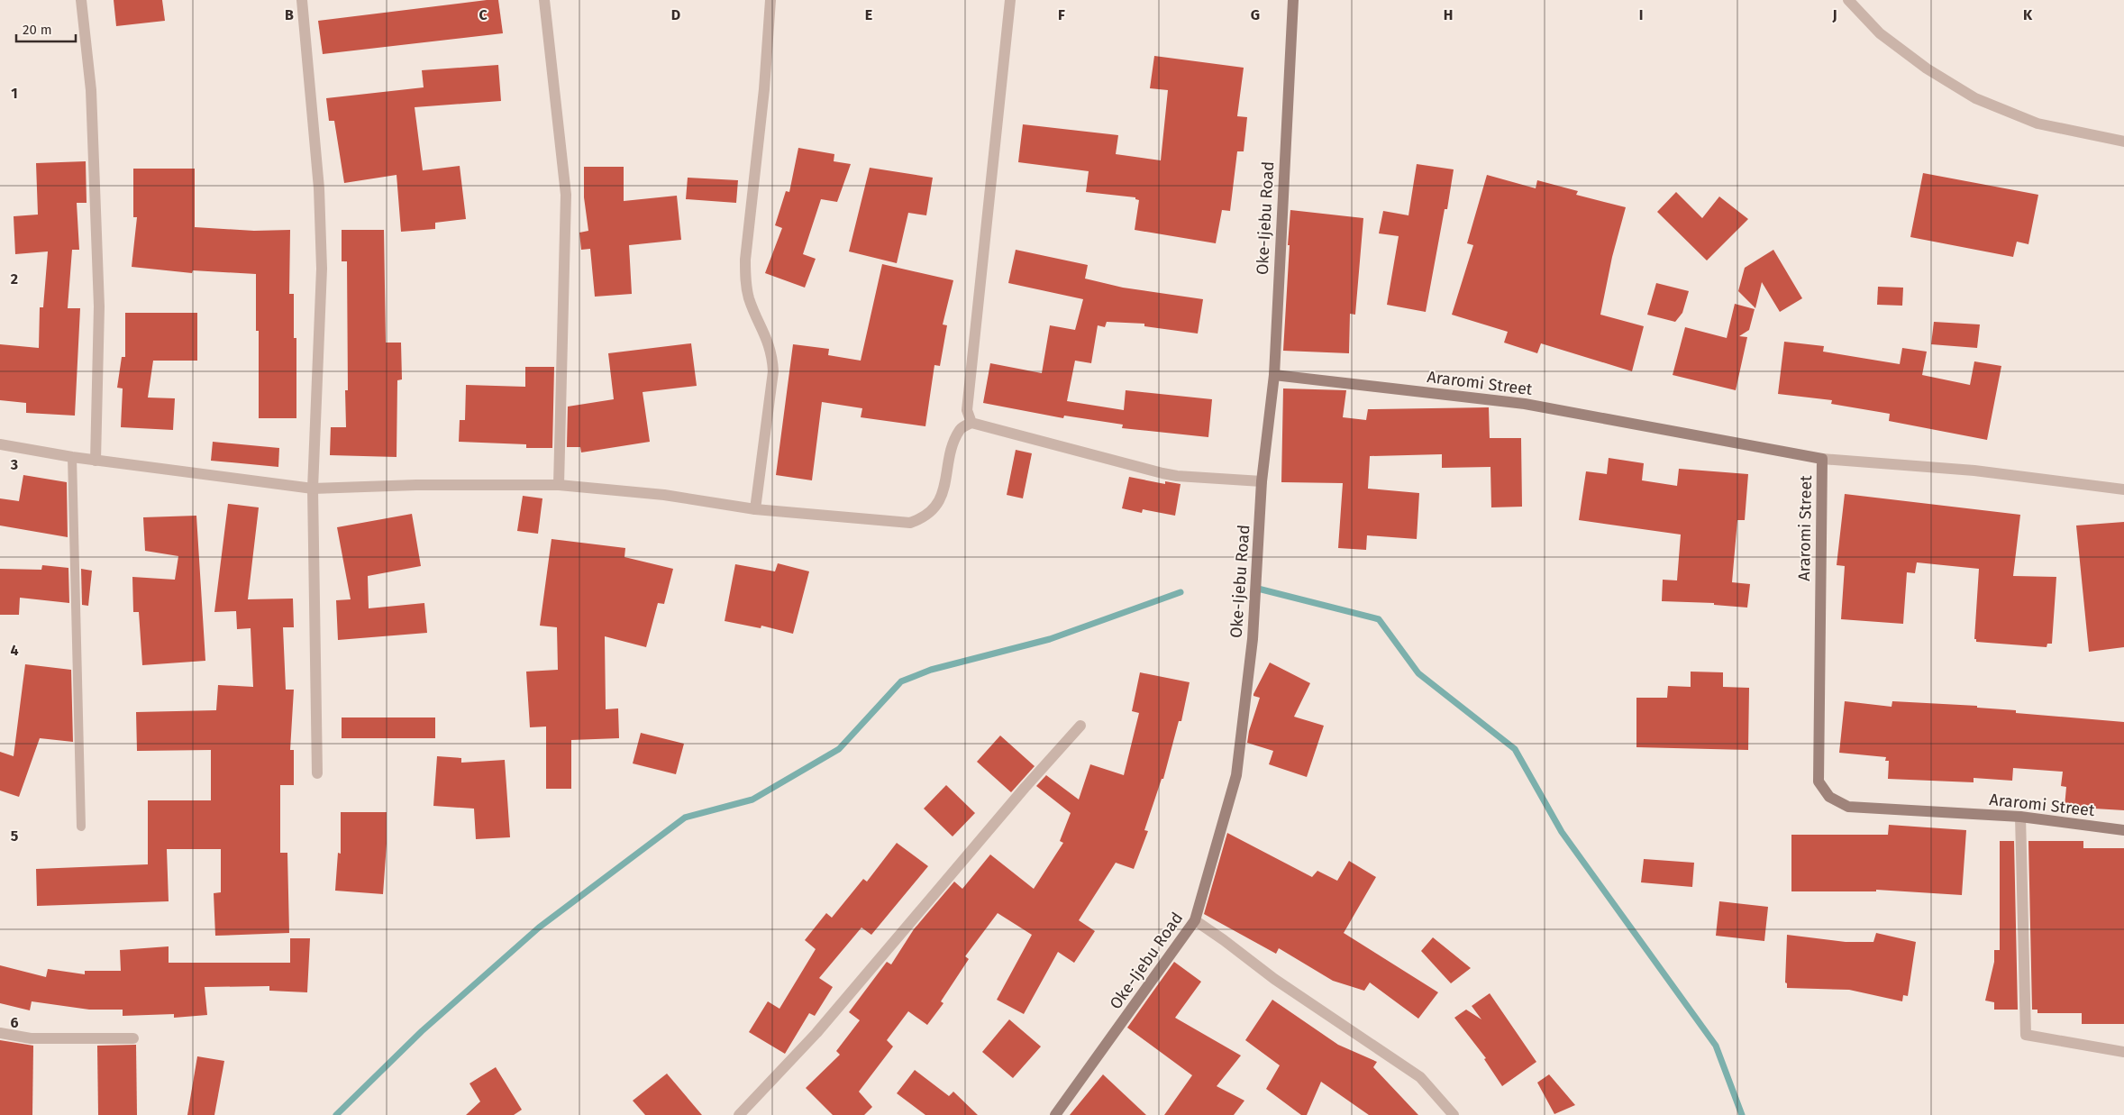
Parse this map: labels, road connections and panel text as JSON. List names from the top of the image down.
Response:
{
  "streets": {
    "street": ["Oke-Ijebu Road", "Araromi Street"]
  },
  "crossings": [
    ["Oke-Ijebu Road", "Araromi Street"]
  ],
  "scale_bar": "20 m",
  "grid": {
    "columns": [
      "B",
      "C",
      "D",
      "E",
      "F",
      "G",
      "H",
      "I",
      "J",
      "K"
    ],
    "rows": [
      "1",
      "2",
      "3",
      "4",
      "5",
      "6"
    ]
  }
}
